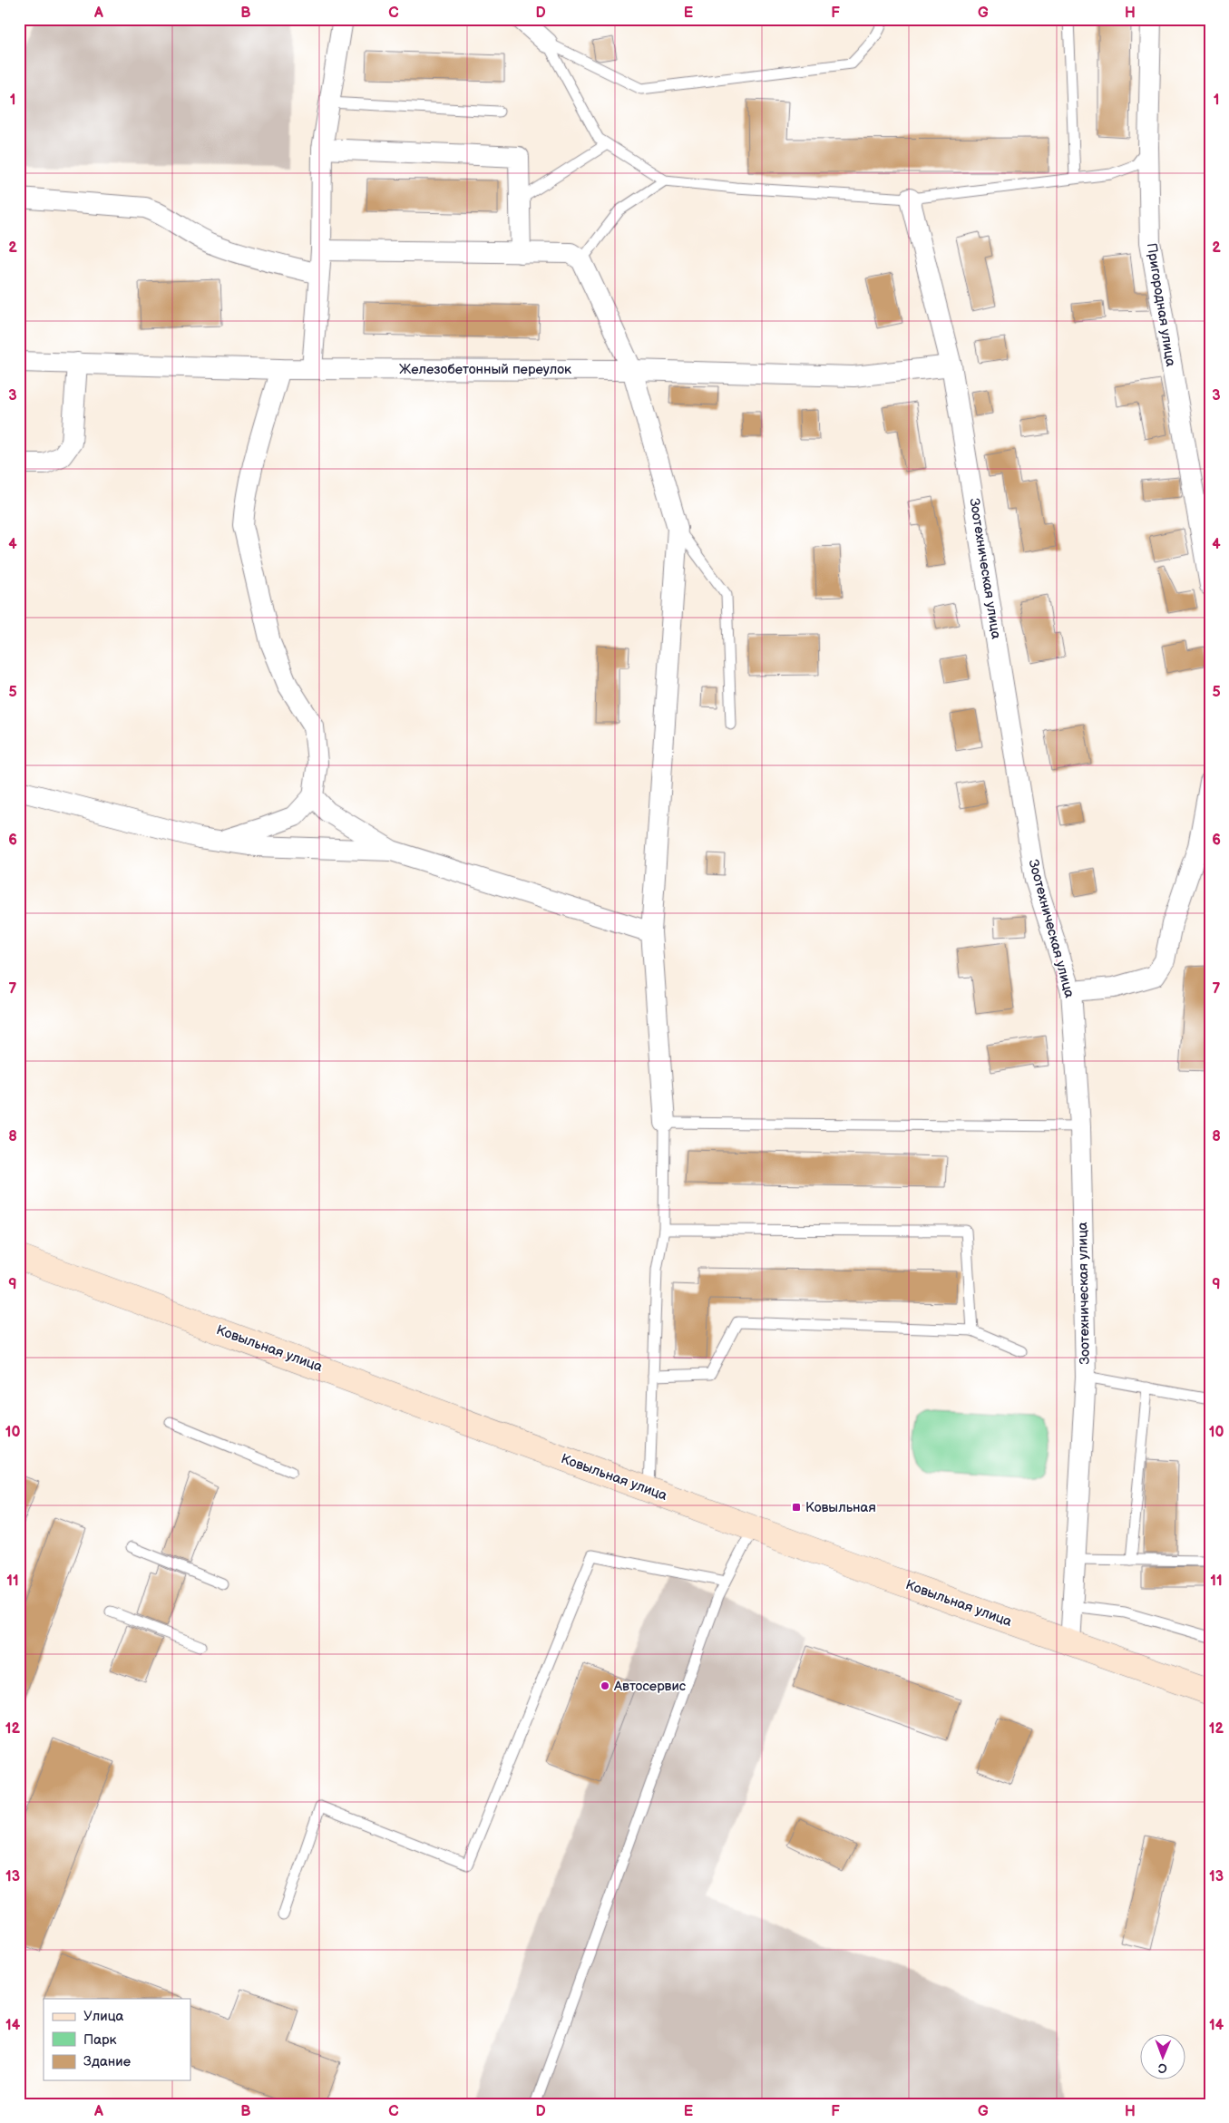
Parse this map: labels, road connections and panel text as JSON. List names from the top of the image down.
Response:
{
  "streets": {
    "main road": ["Ковыльная улица"],
    "street": ["Пригородная улица", "Железобетонный переулок", "Зоотехническая улица"]
  },
  "crossings": [
    ["Железобетонный переулок", "Зоотехническая улица"],
    ["Зоотехническая улица", "Ковыльная улица"]
  ],
  "places": {
    "transit": ["Ковыльная"],
    "other": ["Автосервис"]
  },
  "legend": ["Улица", "Парк", "Здание"],
  "north": "bottom",
  "grid": {
    "columns": [
      "A",
      "B",
      "C",
      "D",
      "E",
      "F",
      "G",
      "H"
    ],
    "rows": [
      "1",
      "2",
      "3",
      "4",
      "5",
      "6",
      "7",
      "8",
      "9",
      "10",
      "11",
      "12",
      "13",
      "14"
    ]
  }
}
